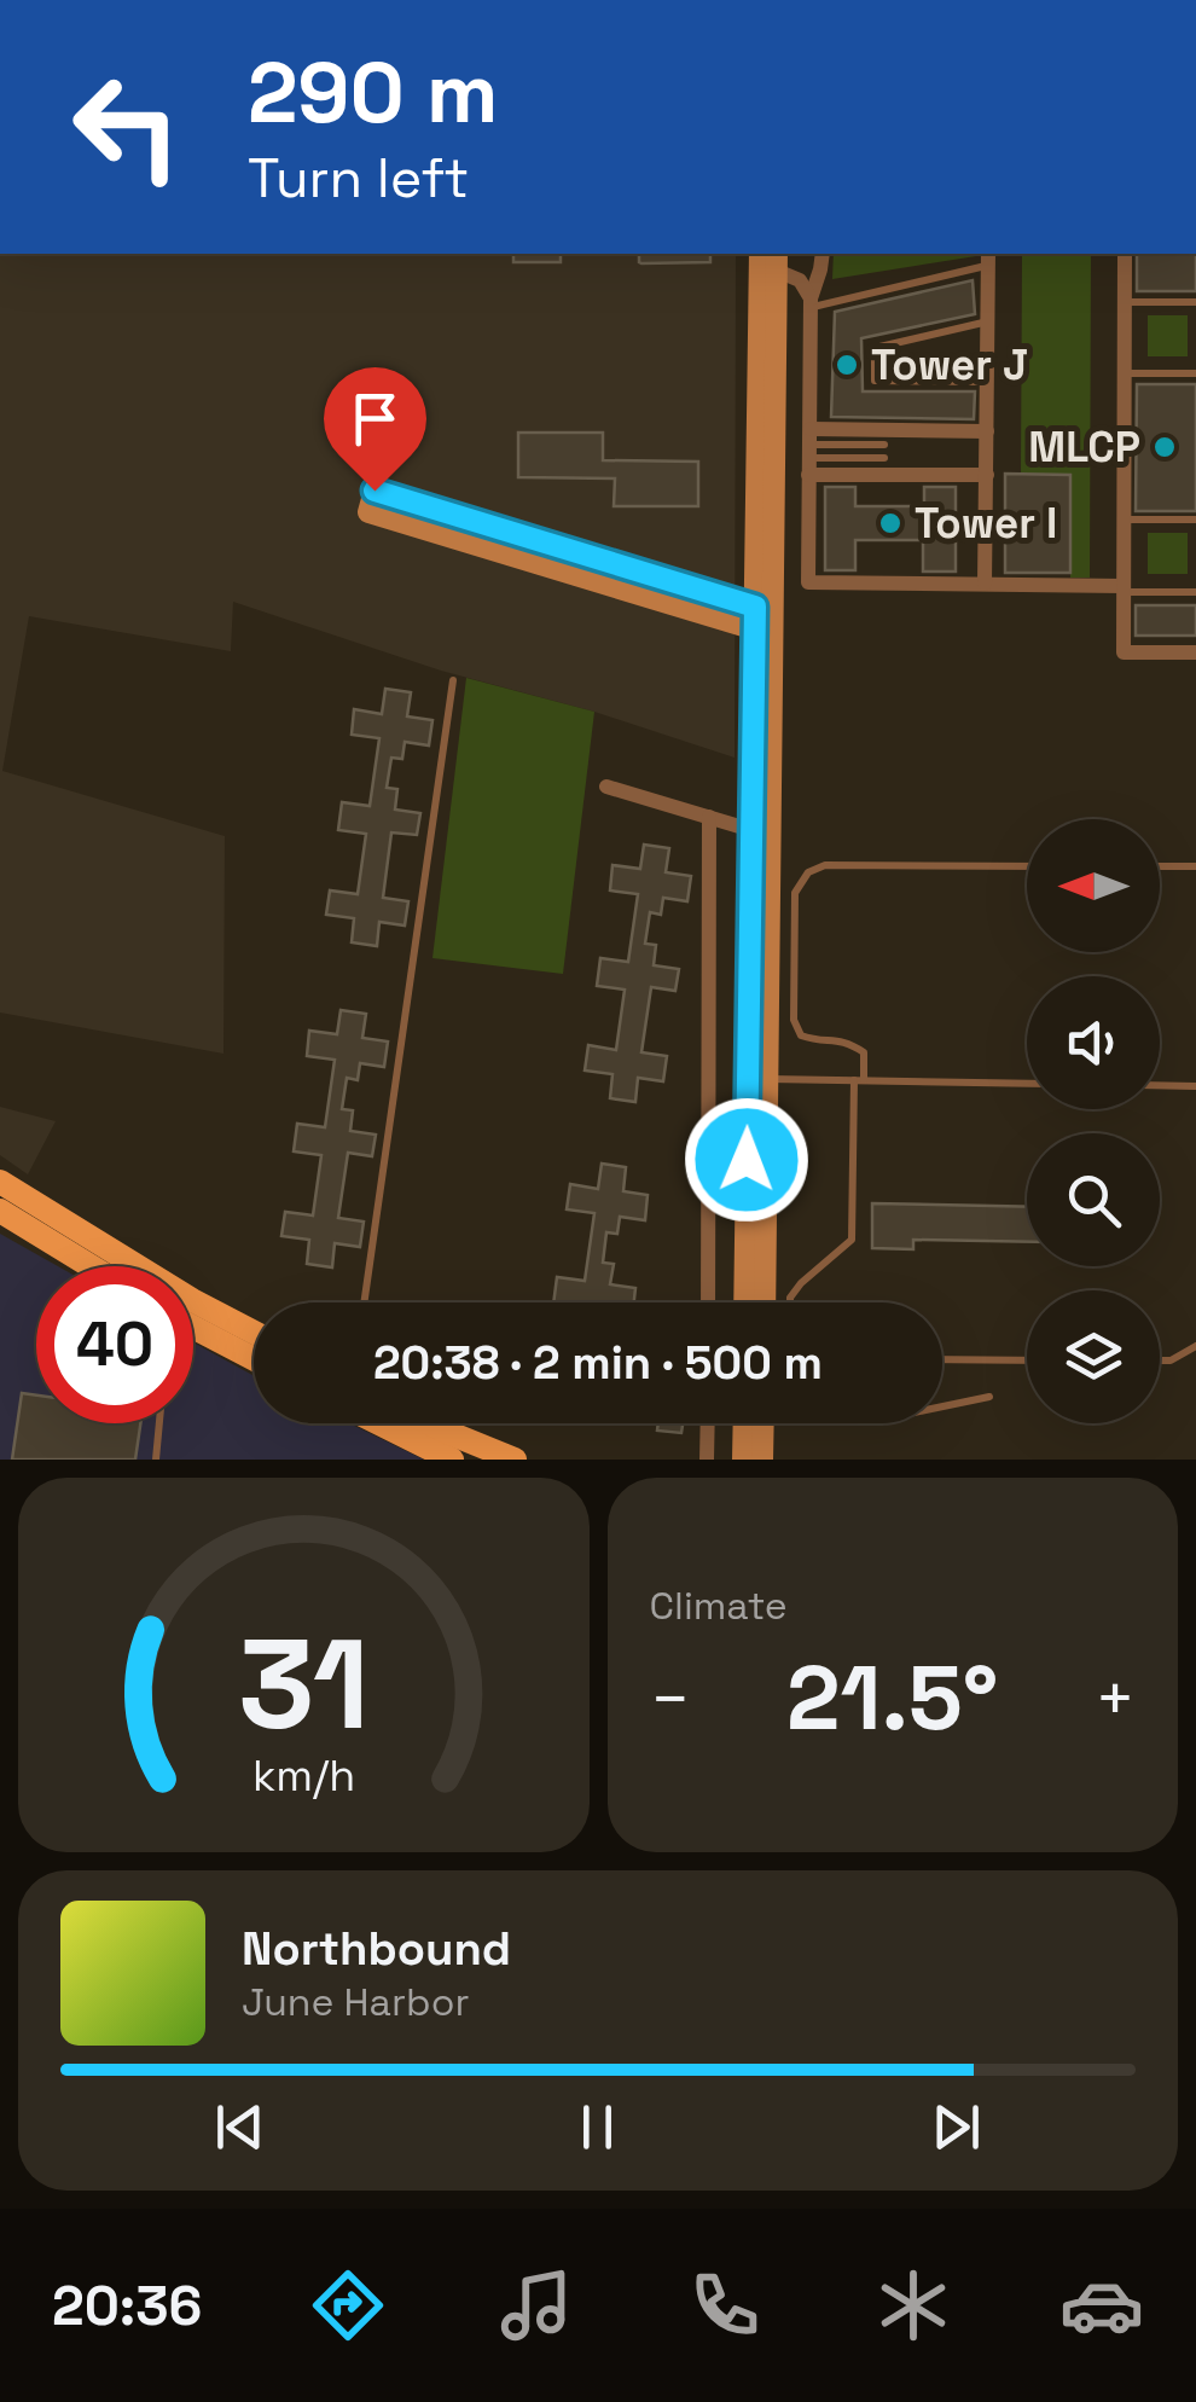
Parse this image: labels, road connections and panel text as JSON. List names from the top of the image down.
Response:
{
  "places": ["Tower J", "MLCP", "Tower I"],
  "north": "left",
  "page": {
    "turn": ["290 m", "Turn left"],
    "limit": "40",
    "trip": "20:38 · 2 min · 500 m",
    "tile": "Climate",
    "heat": ["−", "21.5°", "+"],
    "song": ["Northbound", "June Harbor"],
    "tabs": "20:36",
    "gauge": ["31", "km/h"]
  }
}
